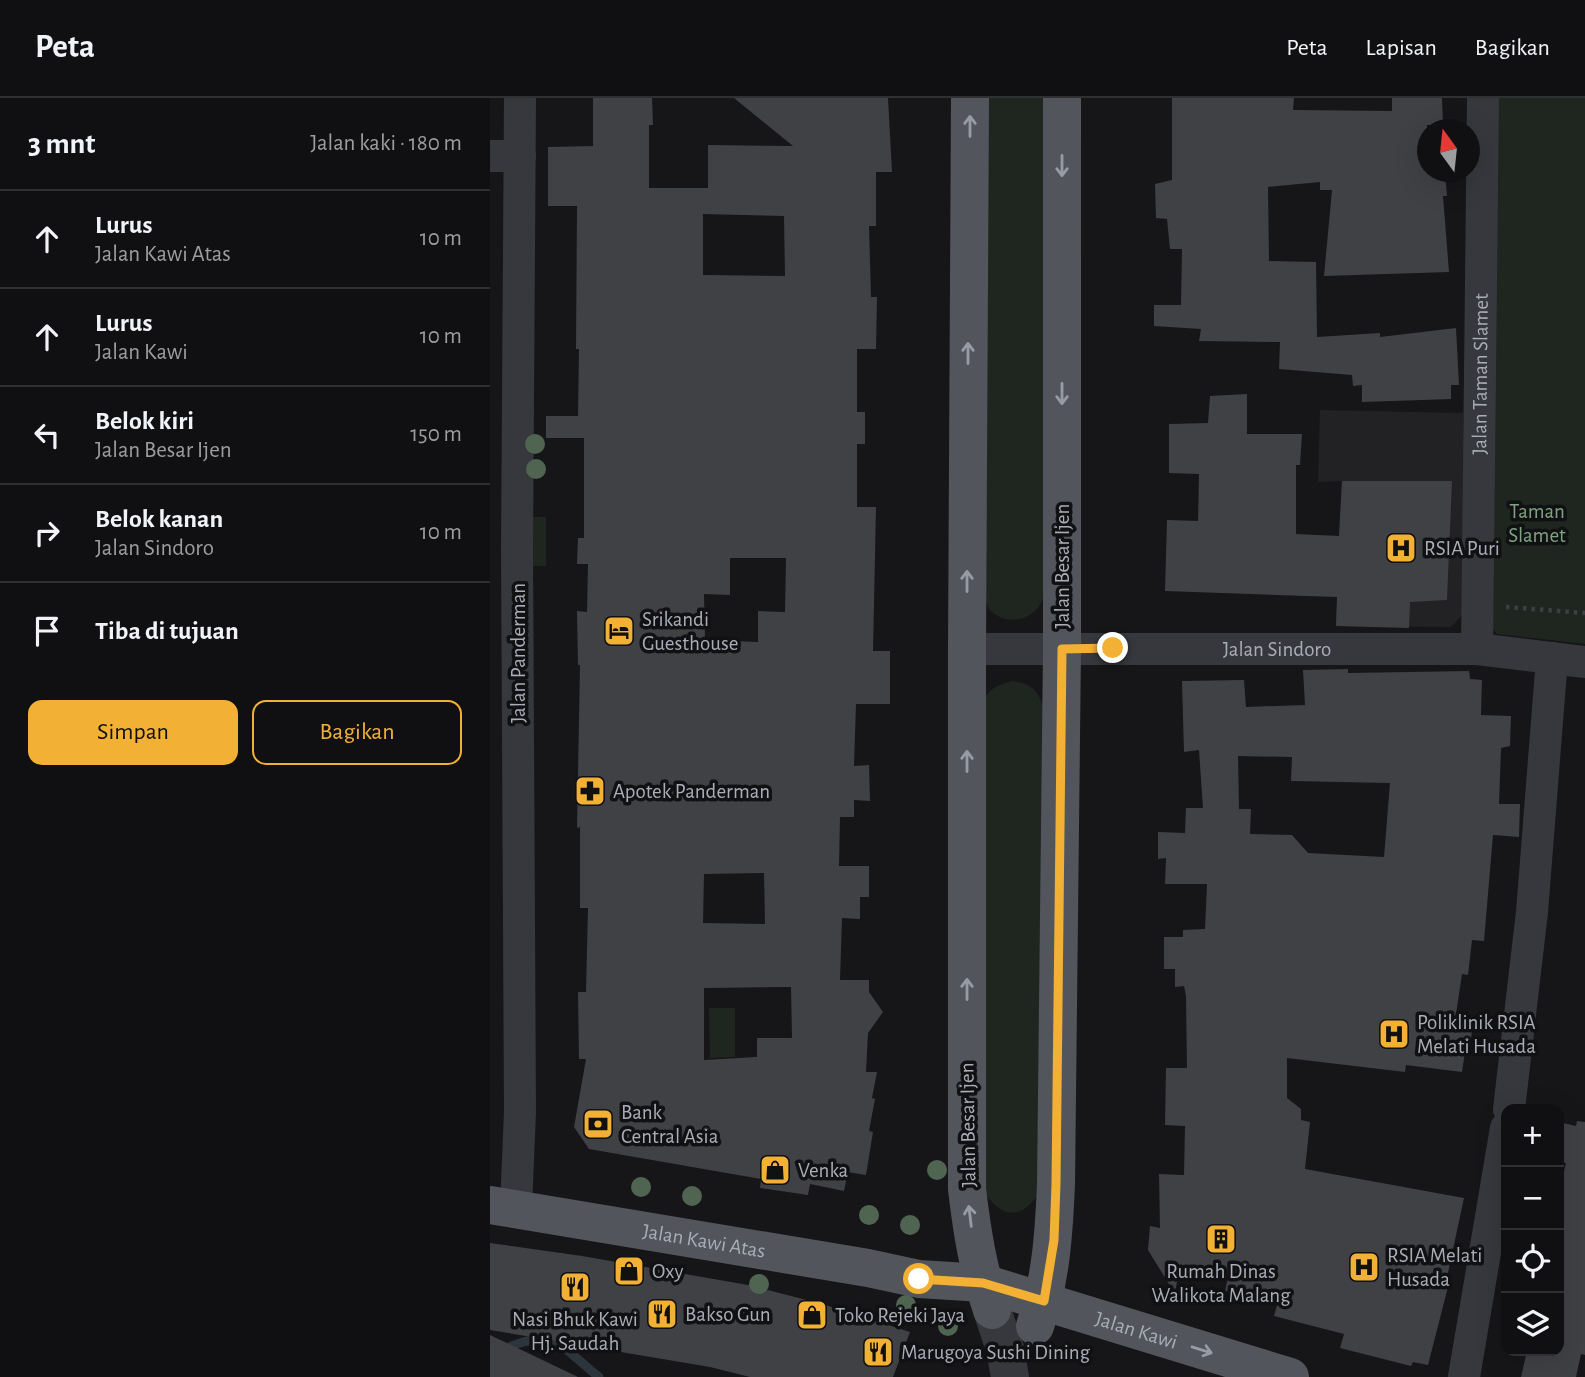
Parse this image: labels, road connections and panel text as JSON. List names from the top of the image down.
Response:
{
  "streets": {
    "main road": ["Jalan Besar Ijen", "Jalan Kawi Atas", "Jalan Kawi"],
    "street": ["Jalan Taman Slamet", "Jalan Sindoro", "Jalan Panderman"]
  },
  "crossings": [
    ["Jalan Taman Slamet", "Jalan Sindoro"],
    ["Jalan Besar Ijen", "Jalan Sindoro"],
    ["Jalan Besar Ijen", "Jalan Kawi Atas"],
    ["Jalan Besar Ijen", "Jalan Kawi"],
    ["Jalan Panderman", "Jalan Kawi Atas"],
    ["Jalan Kawi Atas", "Jalan Kawi"]
  ],
  "parks": ["Taman Slamet"],
  "places": {
    "hospital": ["RSIA Puri", "Poliklinik RSIA Melati Husada", "RSIA Melati Husada"],
    "hotel": ["Srikandi Guesthouse"],
    "pharmacy": ["Apotek Panderman"],
    "bank": ["Bank Central Asia"],
    "shop": ["Venka", "Oxy", "Toko Rejeki Jaya"],
    "building": ["Rumah Dinas Walikota Malang"],
    "restaurant": ["Nasi Bhuk Kawi Hj. Saudah", "Bakso Gun", "Marugoya Sushi Dining"]
  },
  "north": "top",
  "page": {
    "header": "Peta",
    "nav": ["Peta", "Lapisan", "Bagikan"],
    "heading": ["3 mnt", "Jalan kaki · 180 m"],
    "list": [
      ["Lurus", "Jalan Kawi Atas", "10 m"],
      ["Lurus", "Jalan Kawi", "10 m"],
      ["Belok kiri", "Jalan Besar Ijen", "150 m"],
      ["Belok kanan", "Jalan Sindoro", "10 m"],
      "Tiba di tujuan"
    ],
    "buttons": ["Simpan", "Bagikan"],
    "map_buttons": ["+", "−"]
  }
}
